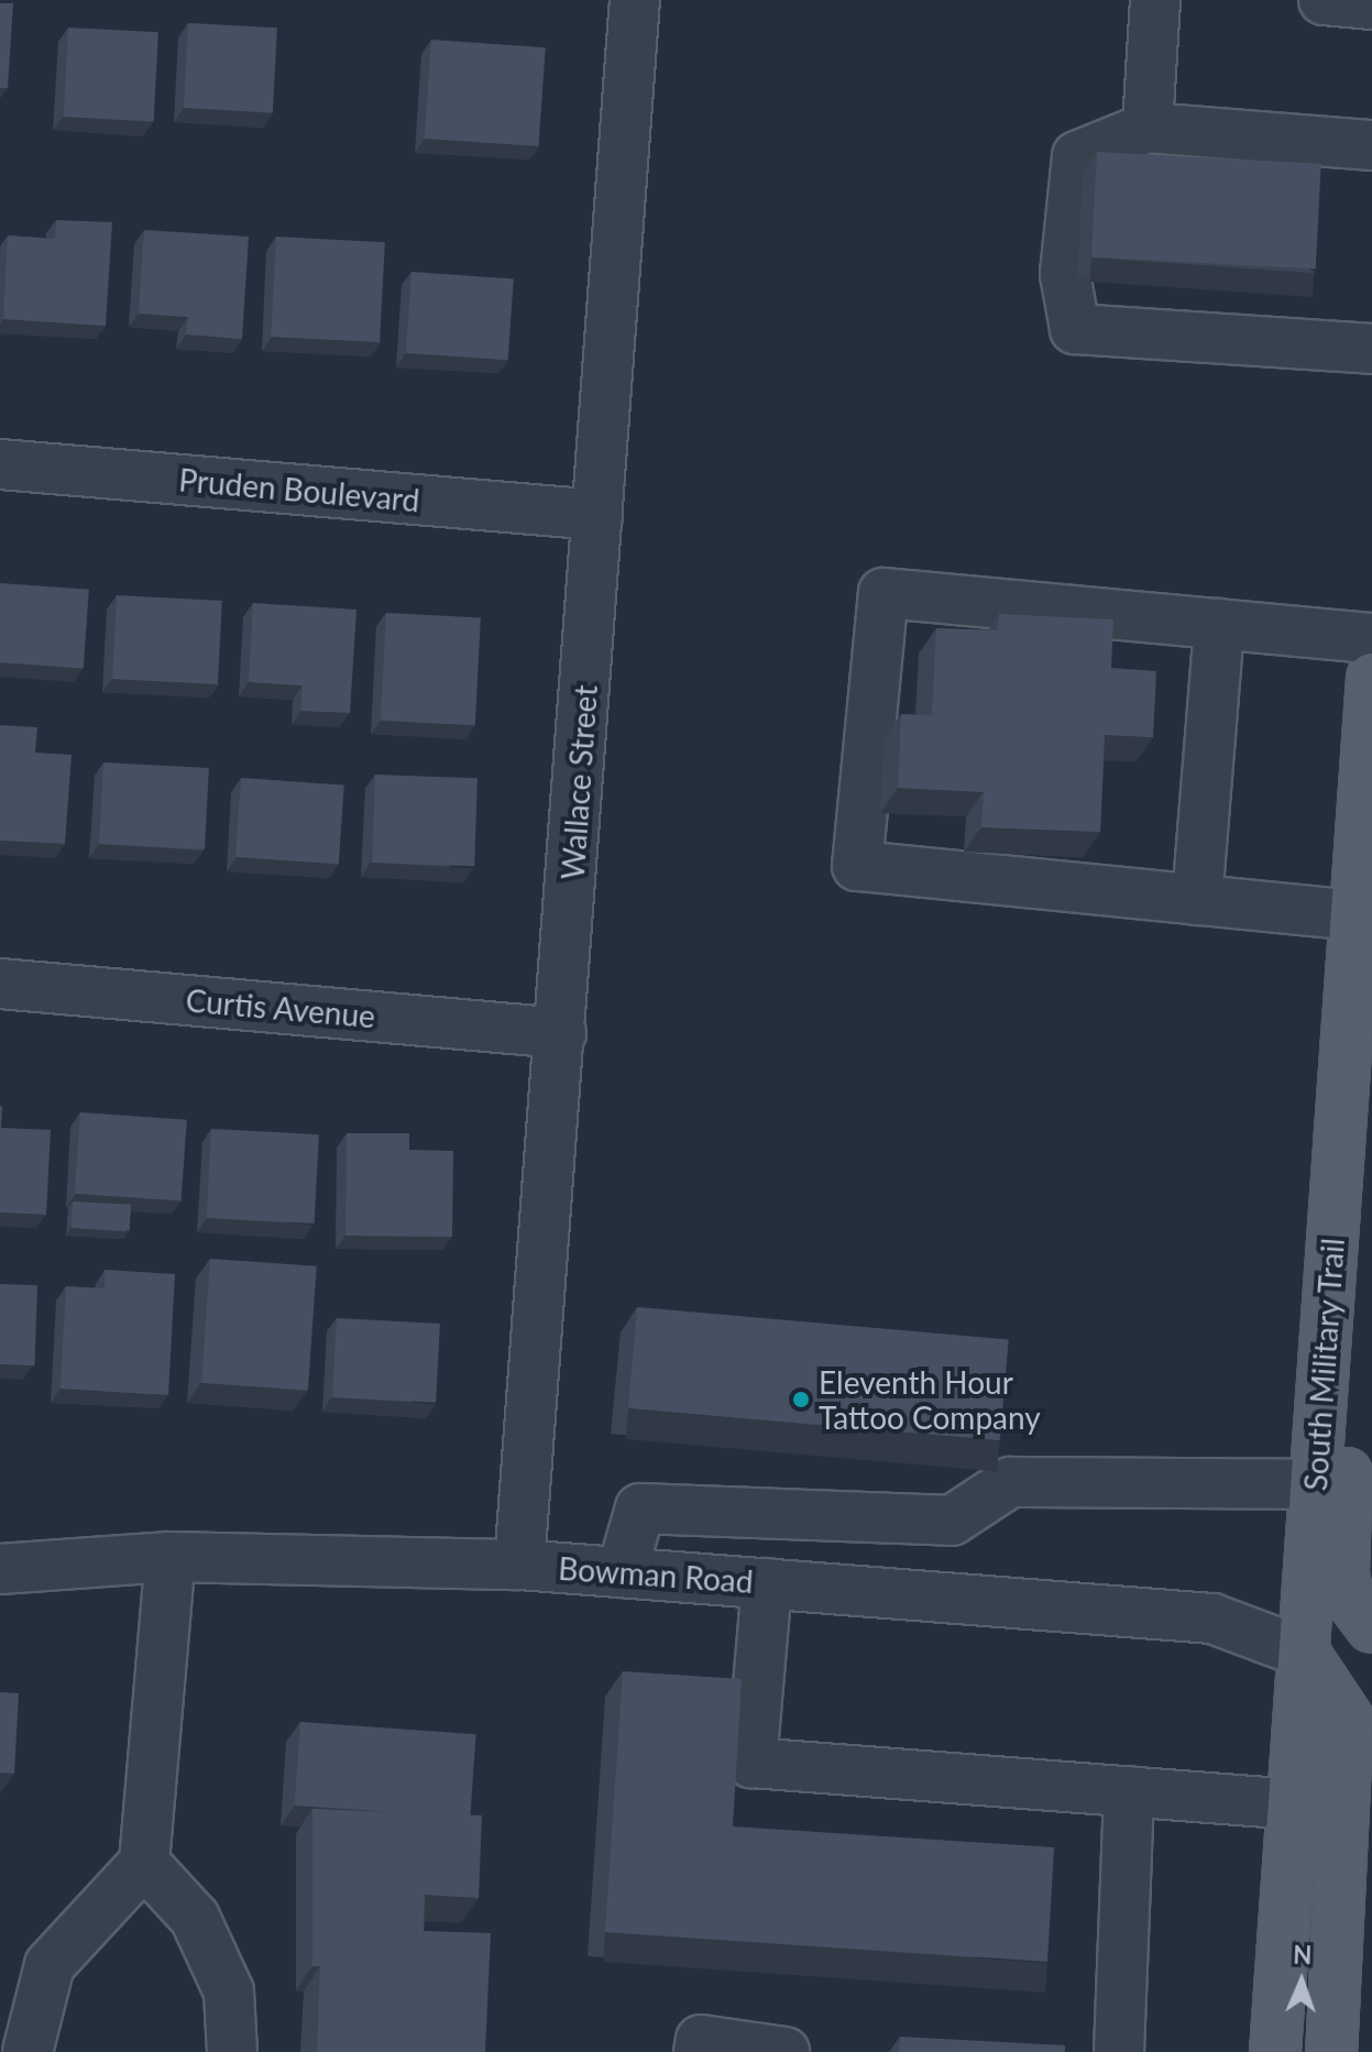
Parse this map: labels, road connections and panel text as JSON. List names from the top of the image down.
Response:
{
  "streets": {
    "main road": ["South Military Trail"],
    "street": [
      "Pruden Boulevard",
      "Wallace Street",
      "Curtis Avenue",
      "Bowman Road"
    ]
  },
  "crossings": [
    ["Pruden Boulevard", "Wallace Street"],
    ["Wallace Street", "Curtis Avenue"],
    ["Wallace Street", "Bowman Road"],
    ["South Military Trail", "Bowman Road"]
  ],
  "places": ["Eleventh Hour Tattoo Company"],
  "north": "top"
}
